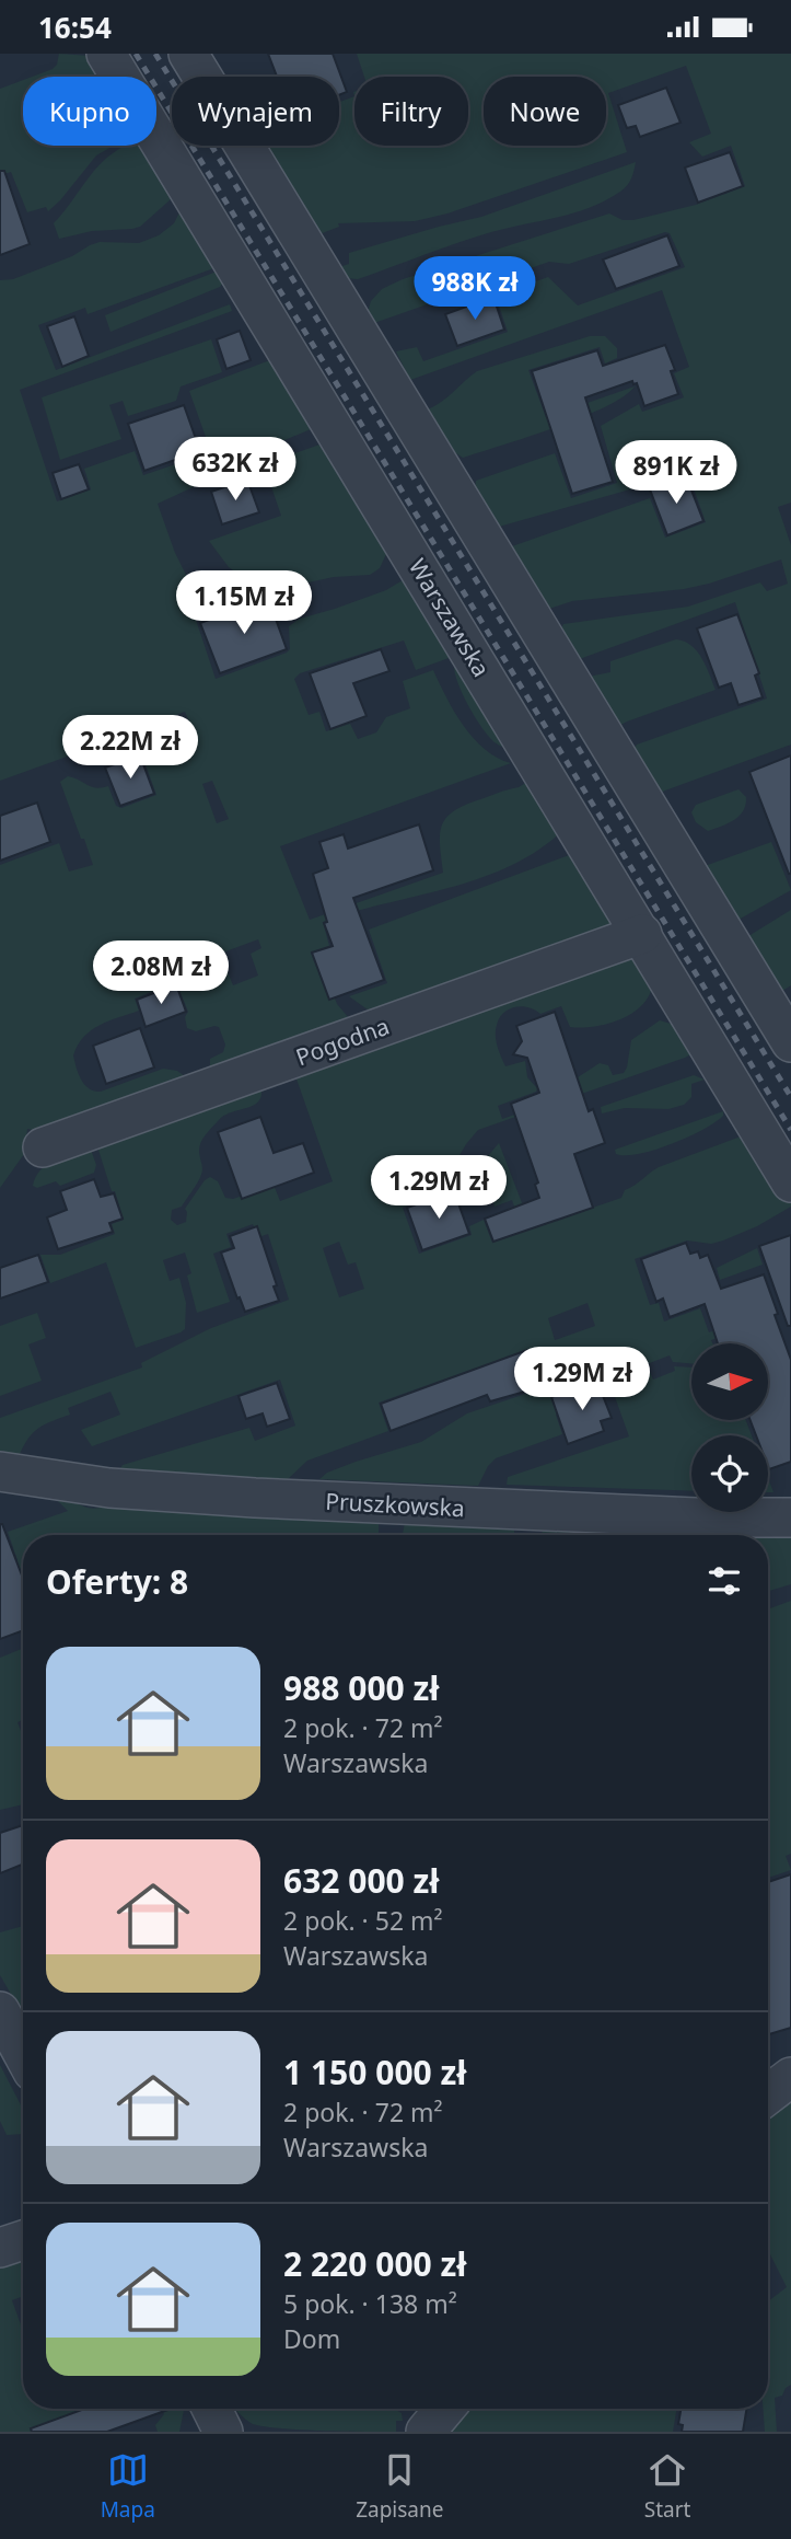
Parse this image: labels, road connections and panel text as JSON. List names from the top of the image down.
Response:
{
  "streets": {
    "street": ["Warszawska", "Pogodna", "Pruszkowska"]
  },
  "crossings": [
    ["Warszawska", "Pogodna"]
  ],
  "north": "right",
  "page": {
    "status": "16:54",
    "chip": [
      "Kupno",
      "Wynajem",
      "Filtry",
      "Nowe"
    ],
    "price": [
      "988K zł",
      "632K zł",
      "891K zł",
      "1.15M zł",
      "2.22M zł",
      "2.08M zł",
      "1.29M zł",
      "1.29M zł"
    ],
    "heading": "Oferty: 8",
    "list": [
      {
        "name": "988 000 zł",
        "note": "2 pok. · 72 m² · Warszawska"
      },
      {
        "name": "632 000 zł",
        "note": "2 pok. · 52 m² · Warszawska"
      },
      {
        "name": "1 150 000 zł",
        "note": "2 pok. · 72 m² · Warszawska"
      },
      {
        "name": "2 220 000 zł",
        "note": "5 pok. · 138 m² · Dom"
      }
    ],
    "tabs": ["Mapa", "Zapisane", "Start"]
  }
}
